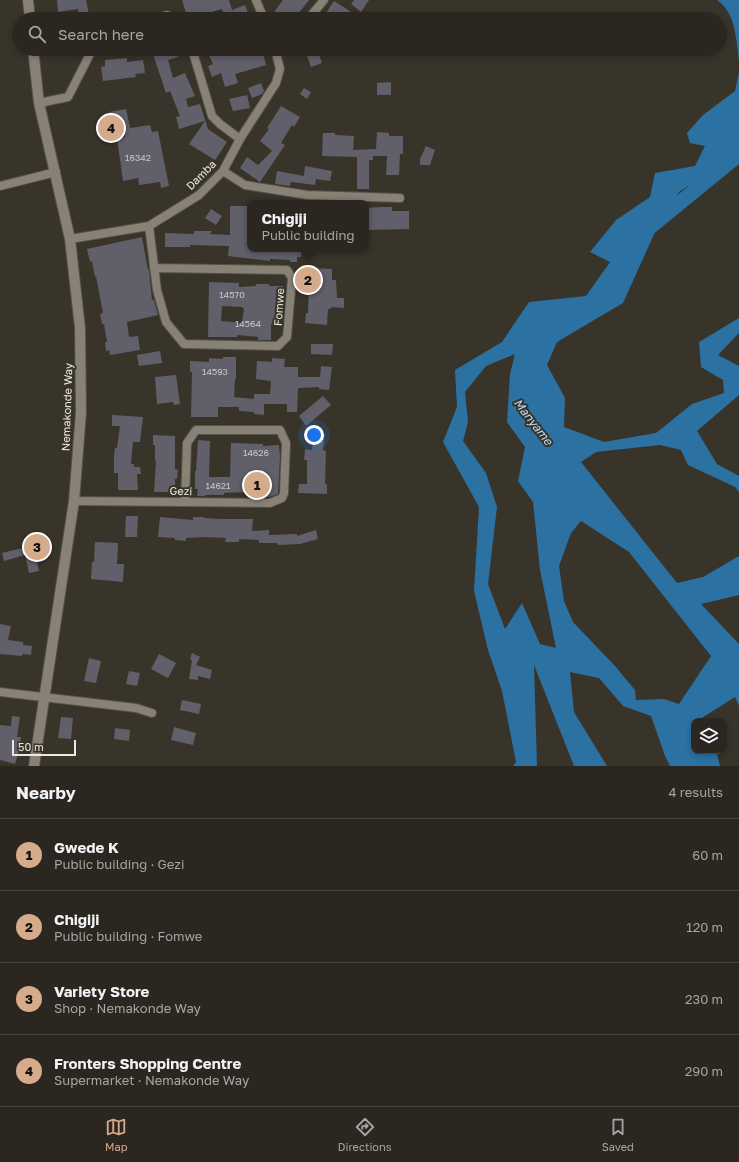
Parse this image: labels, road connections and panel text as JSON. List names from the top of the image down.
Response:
{
  "streets": {
    "street": [
      "Damba",
      "Fomwe",
      "Nemakonde Way",
      "Gezi"
    ]
  },
  "crossings": [
    ["Damba", "Fomwe"],
    ["Damba", "Nemakonde Way"],
    ["Nemakonde Way", "Gezi"]
  ],
  "water": ["Manyame"],
  "house_numbers": [
    "16342",
    "14570",
    "14564",
    "14593",
    "14626",
    "14621"
  ],
  "scale_bar": "50 m",
  "page": {
    "search": "Search here",
    "pins": [
      "4",
      "2",
      "1",
      "3"
    ],
    "popup": ["Chigiji", "Public building"],
    "scale": "50 m",
    "heading": ["Nearby", "4 results"],
    "list": [
      {
        "mark": "1",
        "name": "Gwede K",
        "note": "Public building · Gezi",
        "value": "60 m"
      },
      {
        "mark": "2",
        "name": "Chigiji",
        "note": "Public building · Fomwe",
        "value": "120 m"
      },
      {
        "mark": "3",
        "name": "Variety Store",
        "note": "Shop · Nemakonde Way",
        "value": "230 m"
      },
      {
        "mark": "4",
        "name": "Fronters Shopping Centre",
        "note": "Supermarket · Nemakonde Way",
        "value": "290 m"
      }
    ],
    "nav": ["Map", "Directions", "Saved"]
  }
}
